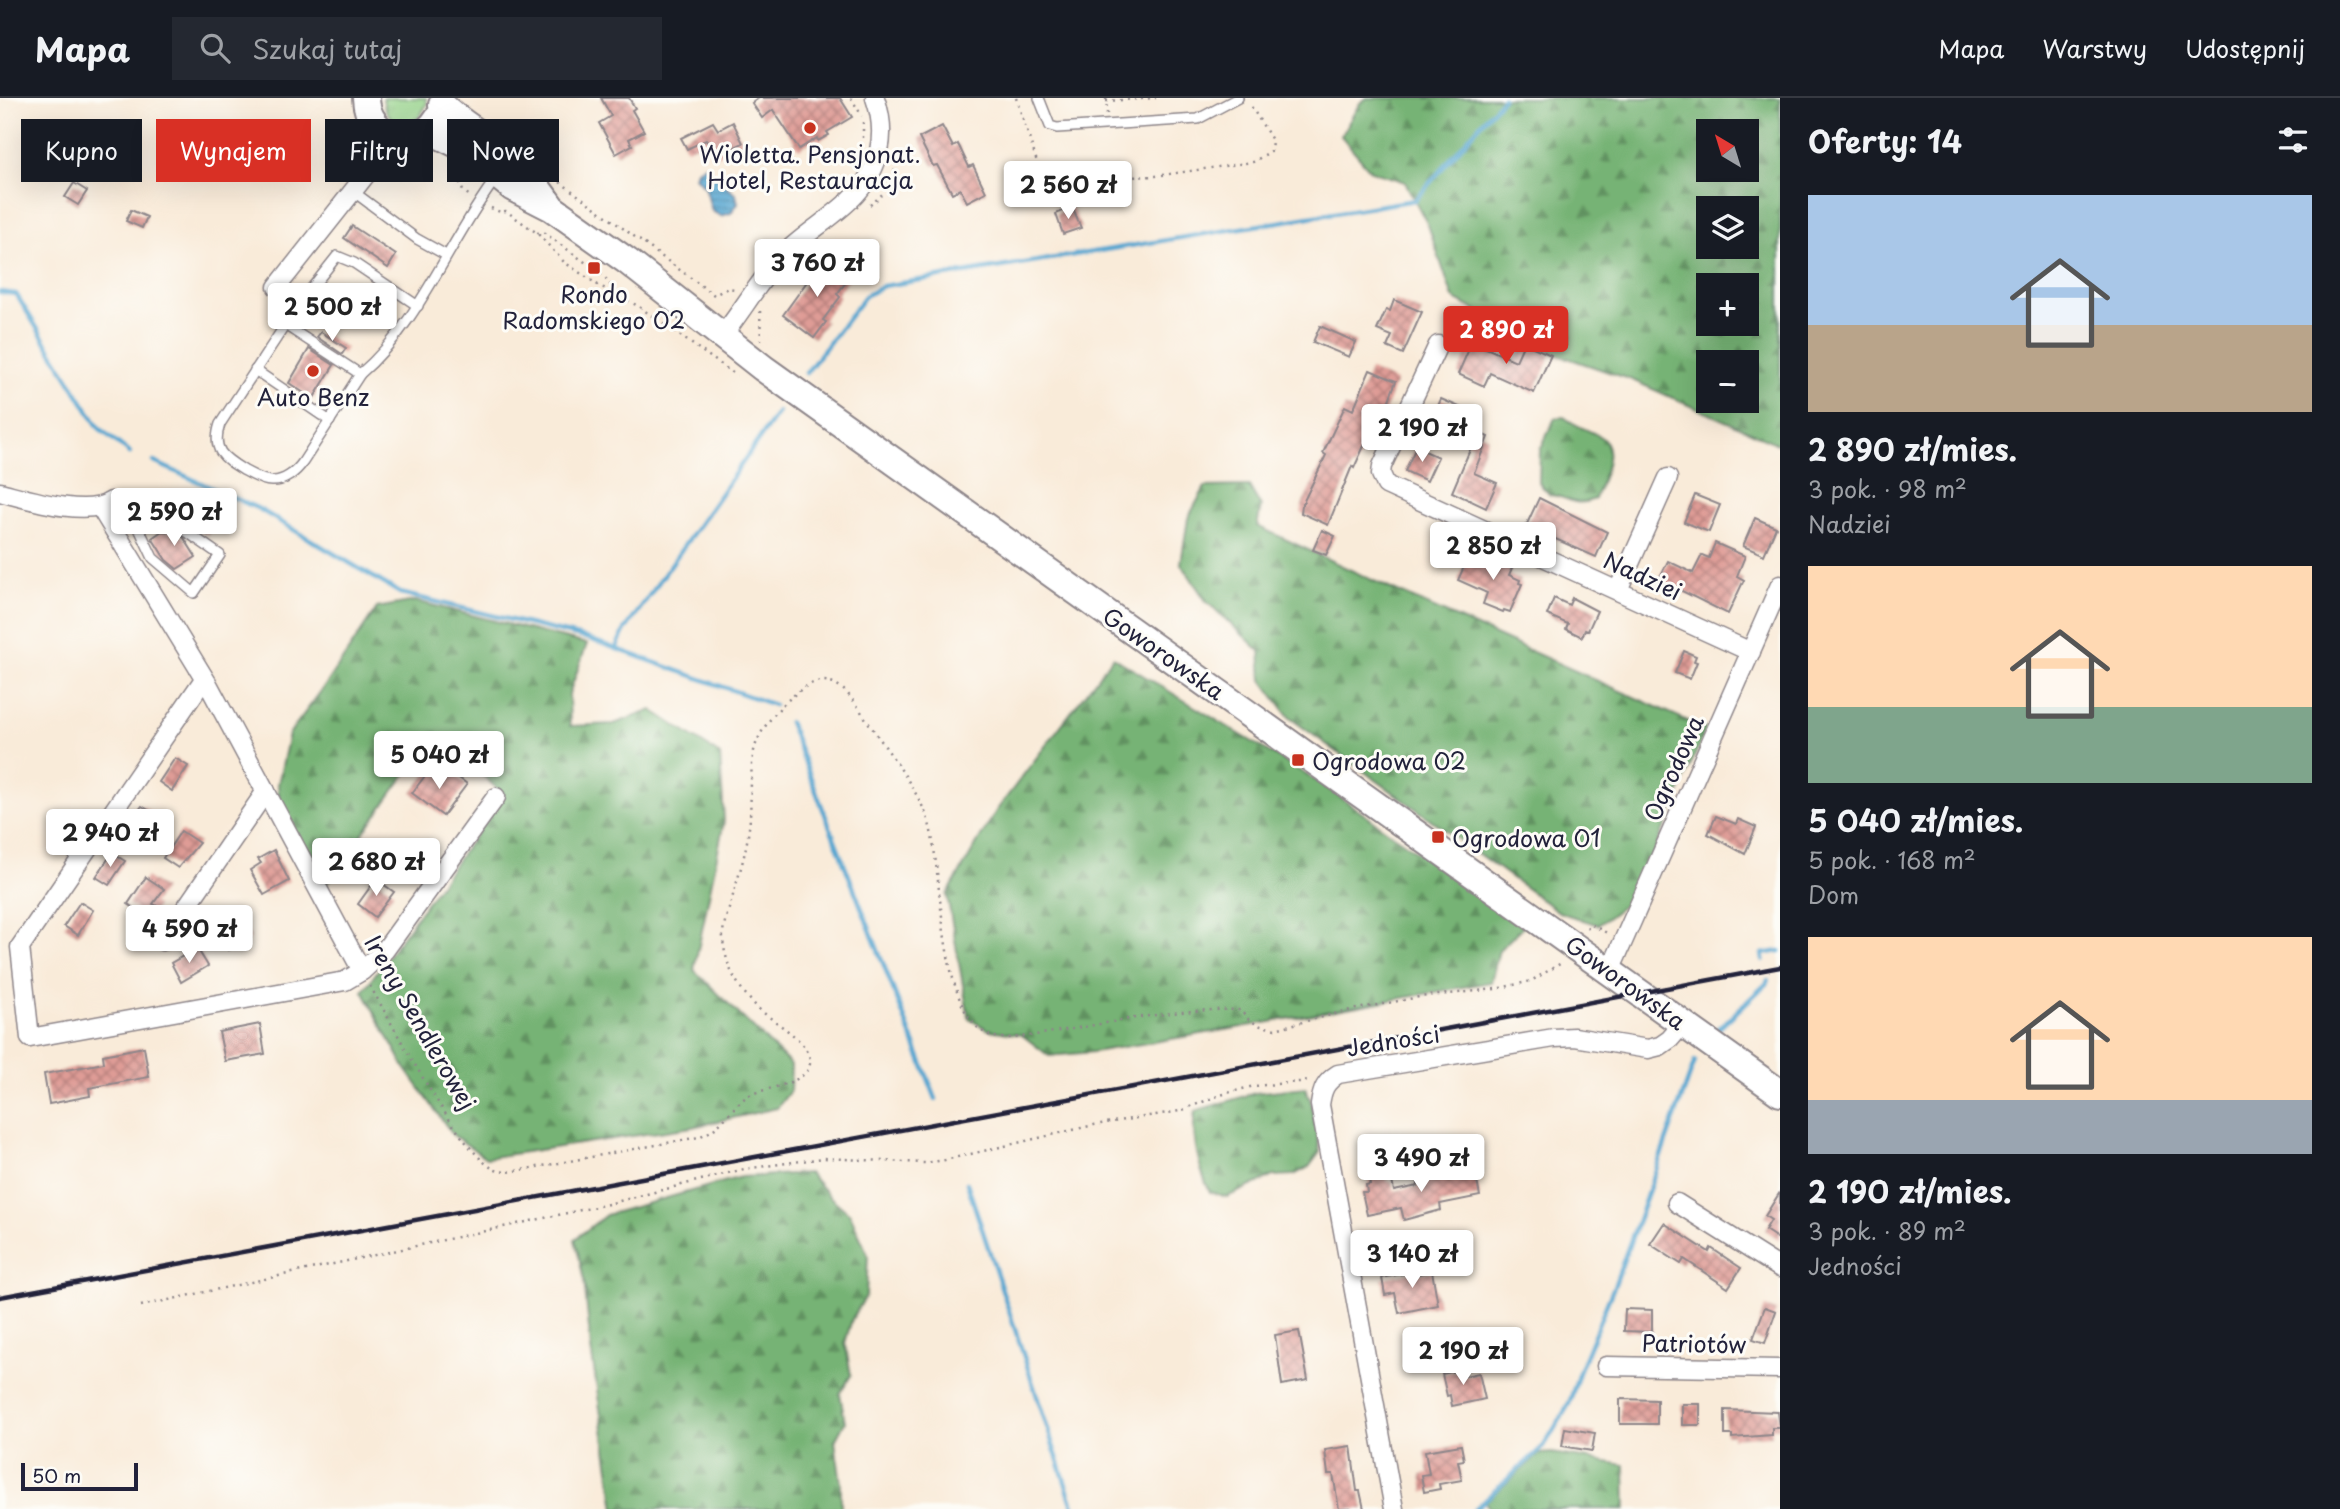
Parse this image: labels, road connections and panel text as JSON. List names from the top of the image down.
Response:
{
  "streets": {
    "main road": ["Goworowska"],
    "street": [
      "Nadziei",
      "Ogrodowa",
      "Ireny Sendlerowej",
      "Jedności",
      "Patriotów"
    ]
  },
  "crossings": [
    ["Nadziei", "Ogrodowa"],
    ["Goworowska", "Ogrodowa"],
    ["Goworowska", "Jedności"]
  ],
  "places": {
    "other": ["Wioletta. Pensjonat. Hotel, Restauracja", "Auto Benz"],
    "transit": ["Rondo Radomskiego 02", "Ogrodowa 02", "Ogrodowa 01"]
  },
  "scale_bar": "50 m",
  "north": "top left",
  "page": {
    "header": "Mapa",
    "search": "Szukaj tutaj",
    "nav": ["Mapa", "Warstwy", "Udostępnij"],
    "heading": "Oferty: 14",
    "map_buttons": ["+", "−"],
    "chip": [
      "Kupno",
      "Wynajem",
      "Filtry",
      "Nowe"
    ],
    "price": [
      "2 560 zł",
      "3 760 zł",
      "2 500 zł",
      "2 890 zł",
      "2 190 zł",
      "2 590 zł",
      "2 850 zł",
      "5 040 zł",
      "2 940 zł",
      "2 680 zł",
      "4 590 zł",
      "3 490 zł",
      "3 140 zł",
      "2 190 zł"
    ],
    "list": [
      {
        "name": "2 890 zł/mies.",
        "note": "3 pok. · 98 m² · Nadziei"
      },
      {
        "name": "5 040 zł/mies.",
        "note": "5 pok. · 168 m² · Dom"
      },
      {
        "name": "2 190 zł/mies.",
        "note": "3 pok. · 89 m² · Jedności"
      }
    ],
    "scale": "50 m"
  }
}
